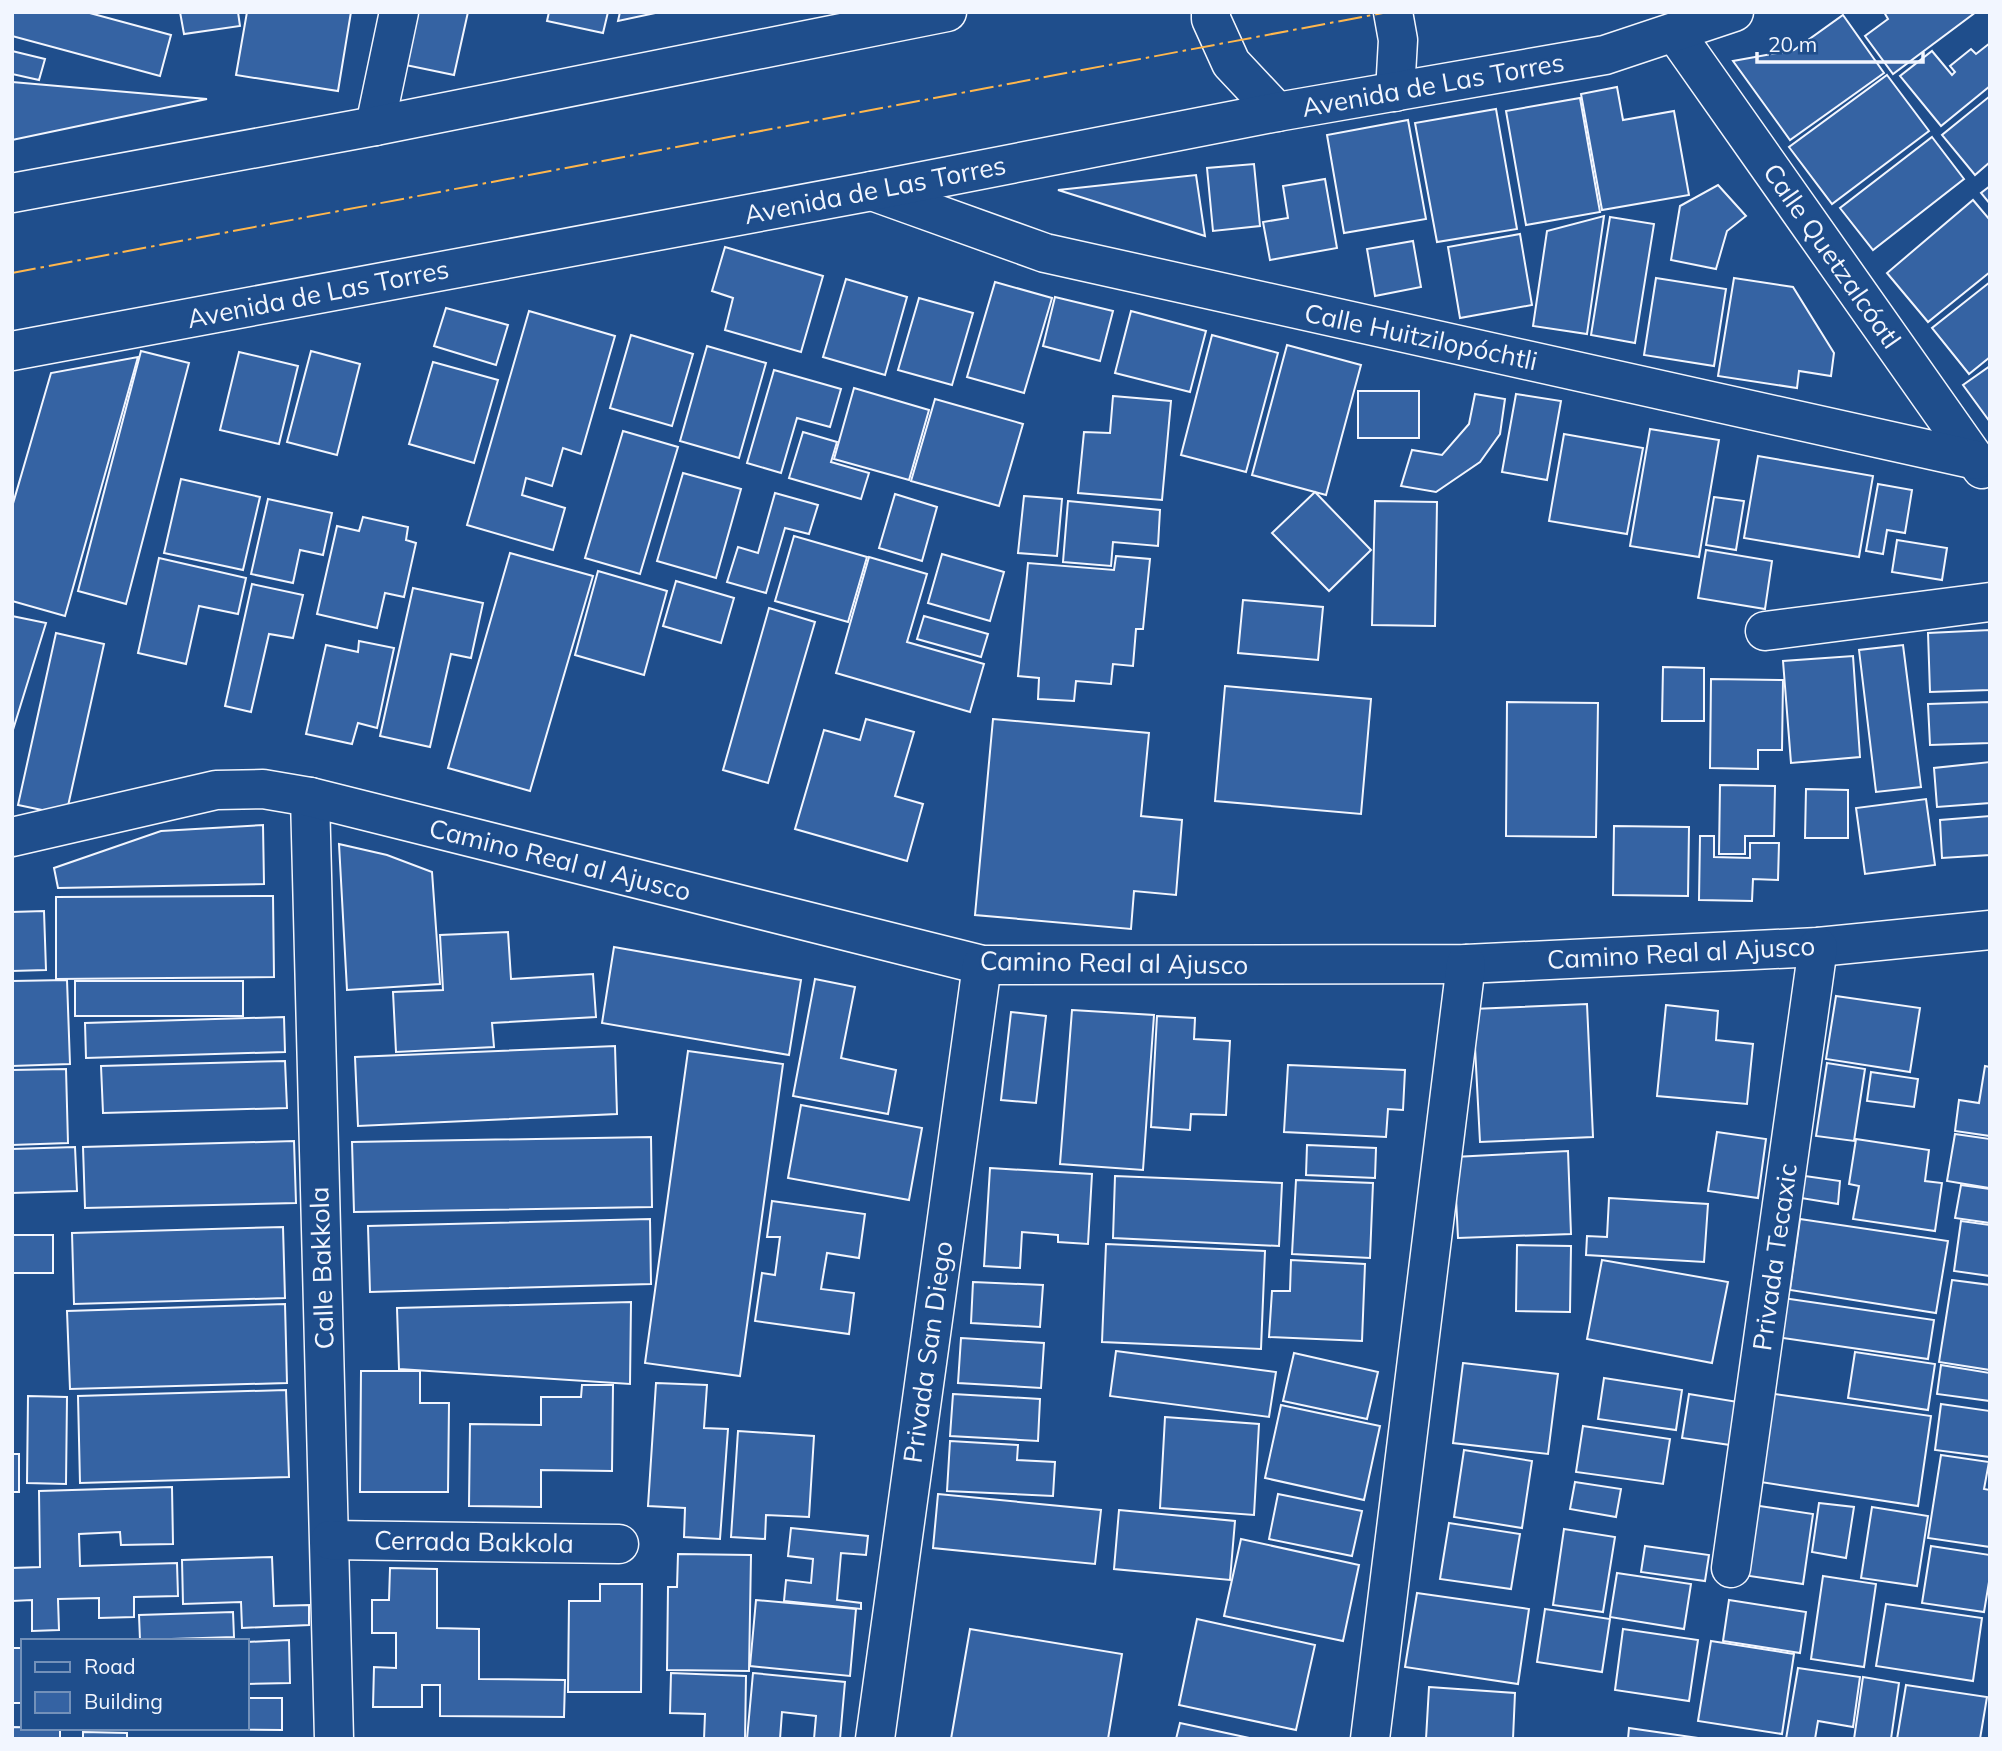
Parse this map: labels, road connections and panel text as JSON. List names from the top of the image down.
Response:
{
  "streets": {
    "street": [
      "Avenida de Las Torres",
      "Calle Quetzalcóatl",
      "Calle Huitzilopóchtli",
      "Camino Real al Ajusco",
      "Privada Tecaxic",
      "Calle Bakkola",
      "Privada San Diego",
      "Cerrada Bakkola"
    ]
  },
  "crossings": [
    ["Avenida de Las Torres", "Calle Quetzalcóatl"],
    ["Avenida de Las Torres", "Calle Huitzilopóchtli"],
    ["Calle Quetzalcóatl", "Calle Huitzilopóchtli"],
    ["Camino Real al Ajusco", "Privada Tecaxic"],
    ["Camino Real al Ajusco", "Calle Bakkola"],
    ["Camino Real al Ajusco", "Privada San Diego"],
    ["Calle Bakkola", "Cerrada Bakkola"]
  ],
  "legend": ["Road", "Building"],
  "scale_bar": "20 m"
}
